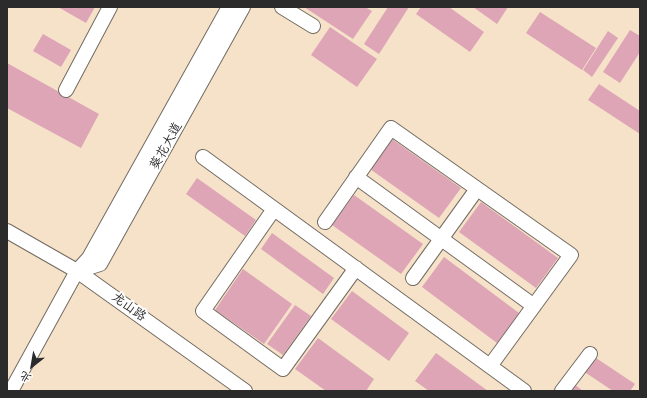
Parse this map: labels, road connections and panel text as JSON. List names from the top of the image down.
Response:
{
  "streets": {
    "street": ["葵花大道", "龙山路"]
  },
  "crossings": [
    ["葵花大道", "龙山路"]
  ],
  "north": "bottom left"
}
